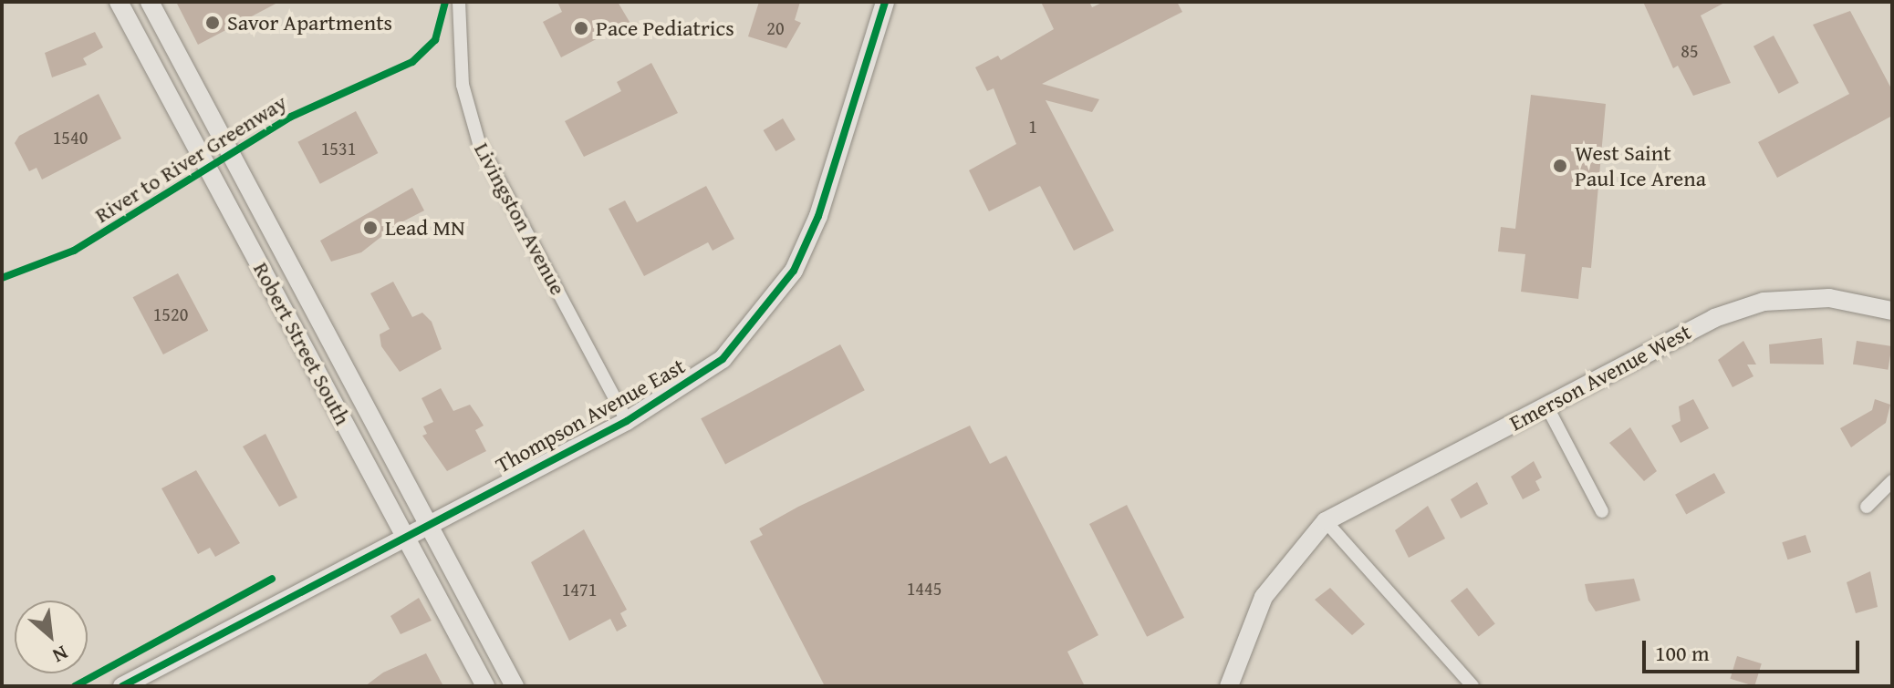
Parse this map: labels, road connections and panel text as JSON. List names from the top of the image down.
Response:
{
  "streets": {
    "street": [
      "Livingston Avenue",
      "Robert Street South",
      "Emerson Avenue West",
      "Thompson Avenue East"
    ],
    "cycle path": ["River to River Greenway"]
  },
  "crossings": [
    ["Livingston Avenue", "Thompson Avenue East"],
    ["Robert Street South", "Thompson Avenue East"]
  ],
  "places": [
    "Savor Apartments",
    "Pace Pediatrics",
    "West Saint Paul Ice Arena",
    "Lead MN"
  ],
  "house_numbers": [
    "20",
    "85",
    "1",
    "1540",
    "1531",
    "1520",
    "1445",
    "1471"
  ],
  "scale_bar": "100 m",
  "north": "bottom right"
}
